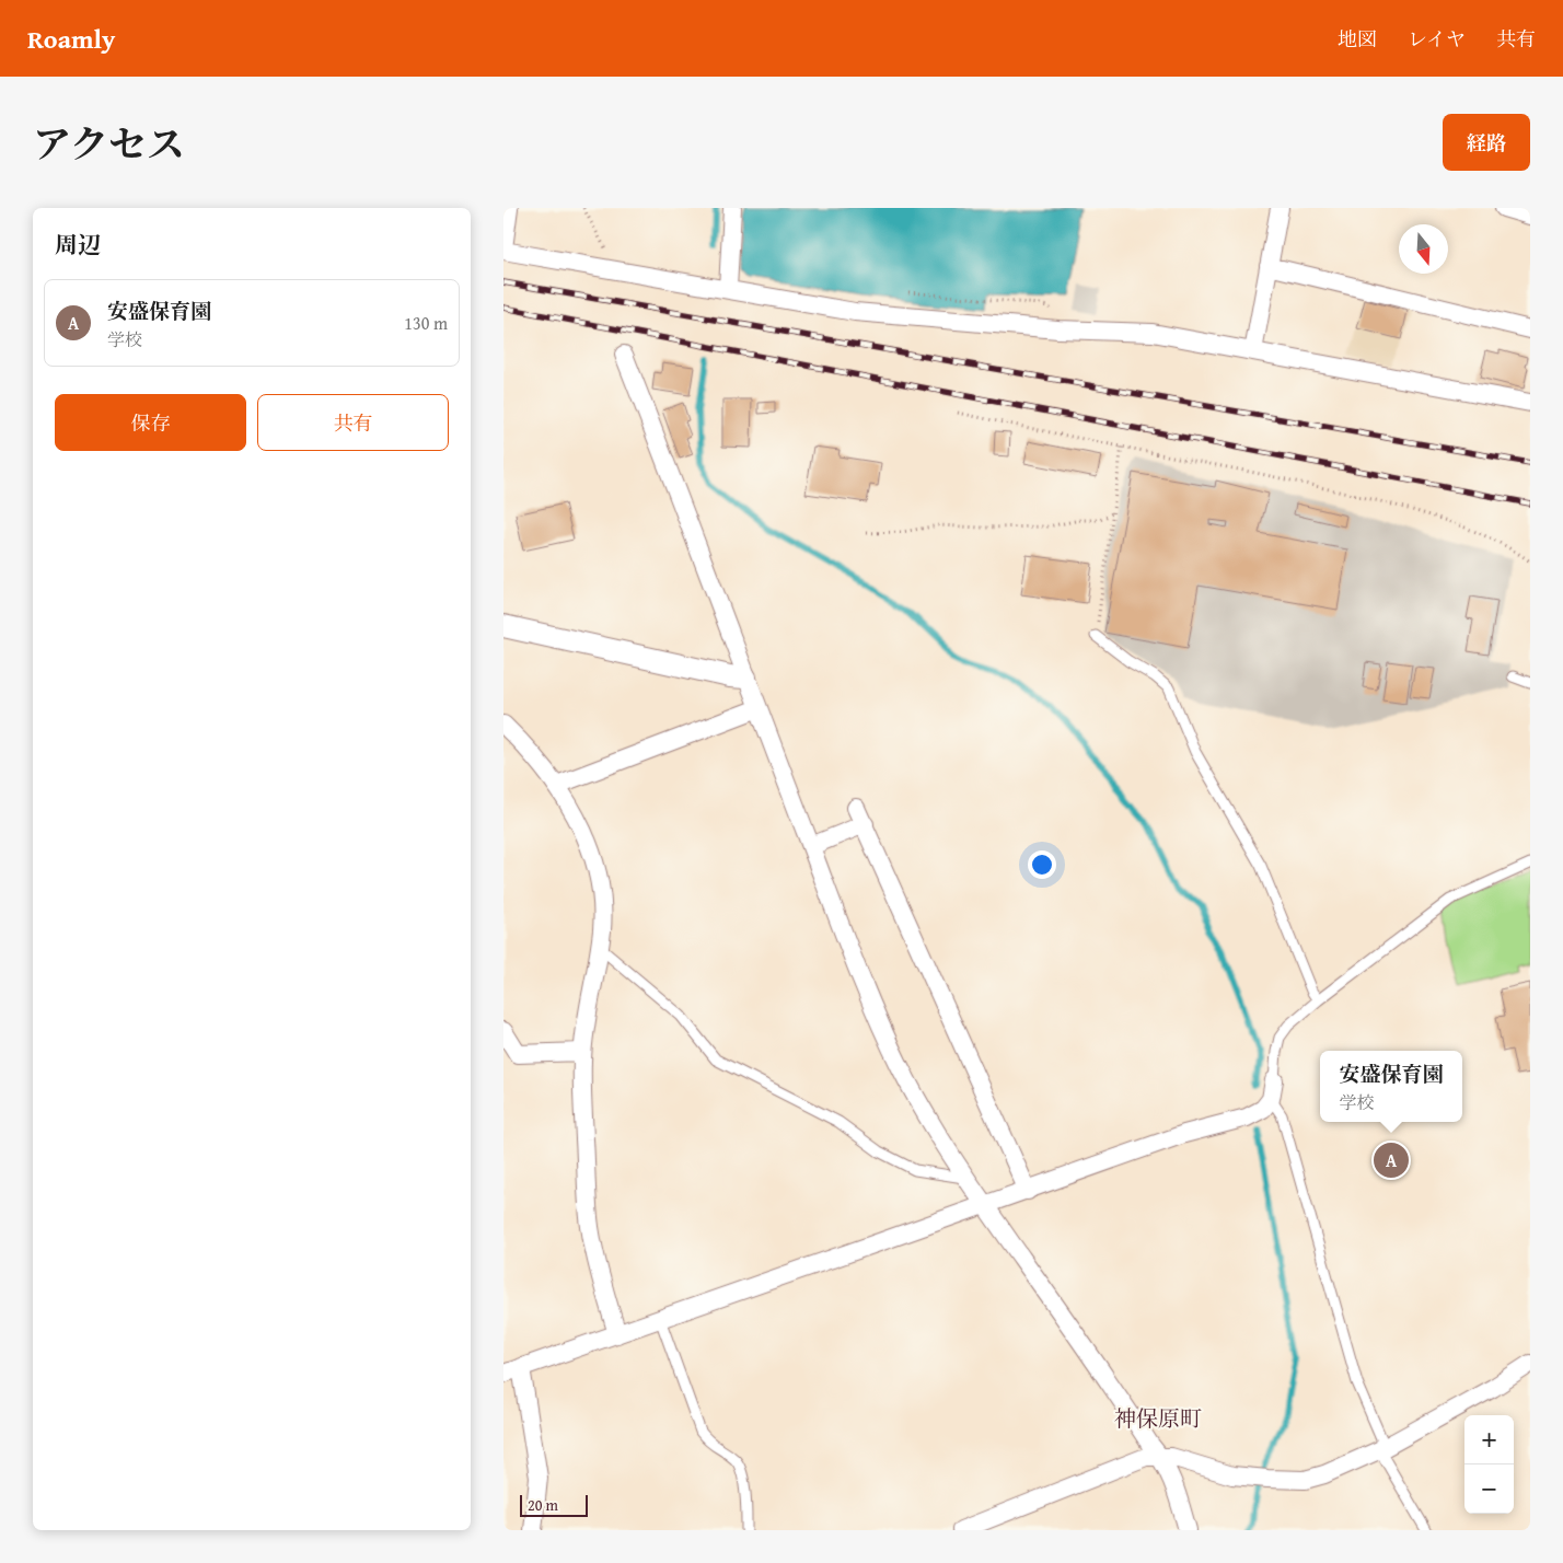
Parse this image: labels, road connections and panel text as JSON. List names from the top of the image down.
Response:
{
  "districts": ["神保原町"],
  "scale_bar": "20 m",
  "north": "bottom",
  "page": {
    "header": "Roamly",
    "nav": ["地図", "レイヤ", "共有"],
    "title": "アクセス",
    "buttons": [
      "経路",
      ["保存", "共有"]
    ],
    "heading": "周辺",
    "list": [
      {
        "mark": "A",
        "name": "安盛保育園",
        "note": "学校",
        "value": "130 m"
      }
    ],
    "popup": ["安盛保育園", "学校"],
    "pins": "A",
    "map_buttons": ["+", "−"],
    "scale": "20 m"
  }
}
